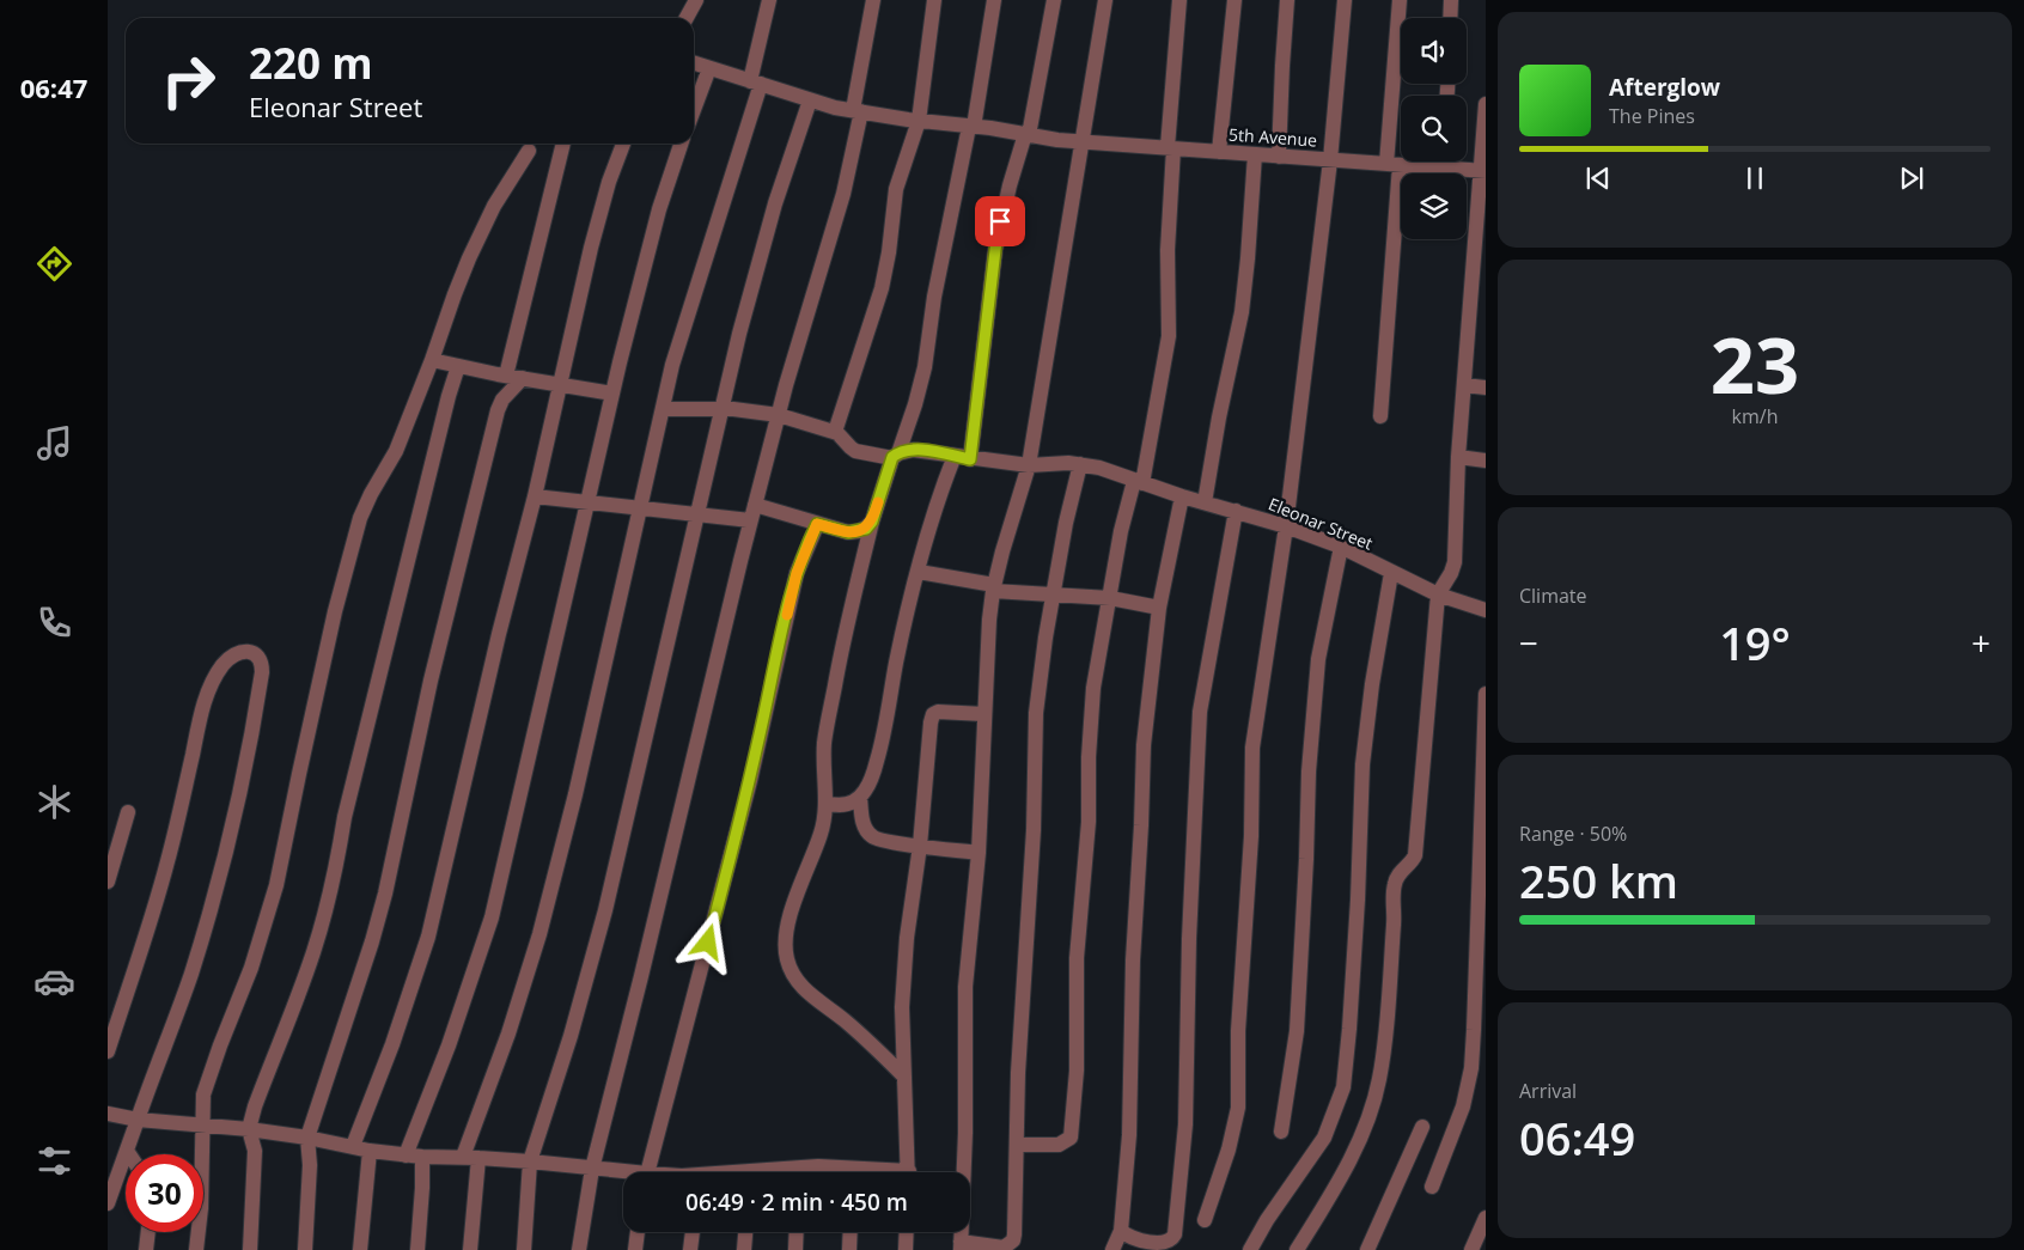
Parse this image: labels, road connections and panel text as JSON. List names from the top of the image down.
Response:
{
  "streets": {
    "street": ["5th Avenue", "Eleonar Street"]
  },
  "page": {
    "tabs": "06:47",
    "turn": ["220 m", "Eleonar Street"],
    "song": ["Afterglow", "The Pines"],
    "tile": [
      ["23", "km/h"],
      "Climate",
      ["Range · 50%", "250 km"],
      ["Arrival", "06:49"]
    ],
    "heat": ["−", "19°", "+"],
    "limit": "30",
    "trip": "06:49 · 2 min · 450 m"
  }
}
